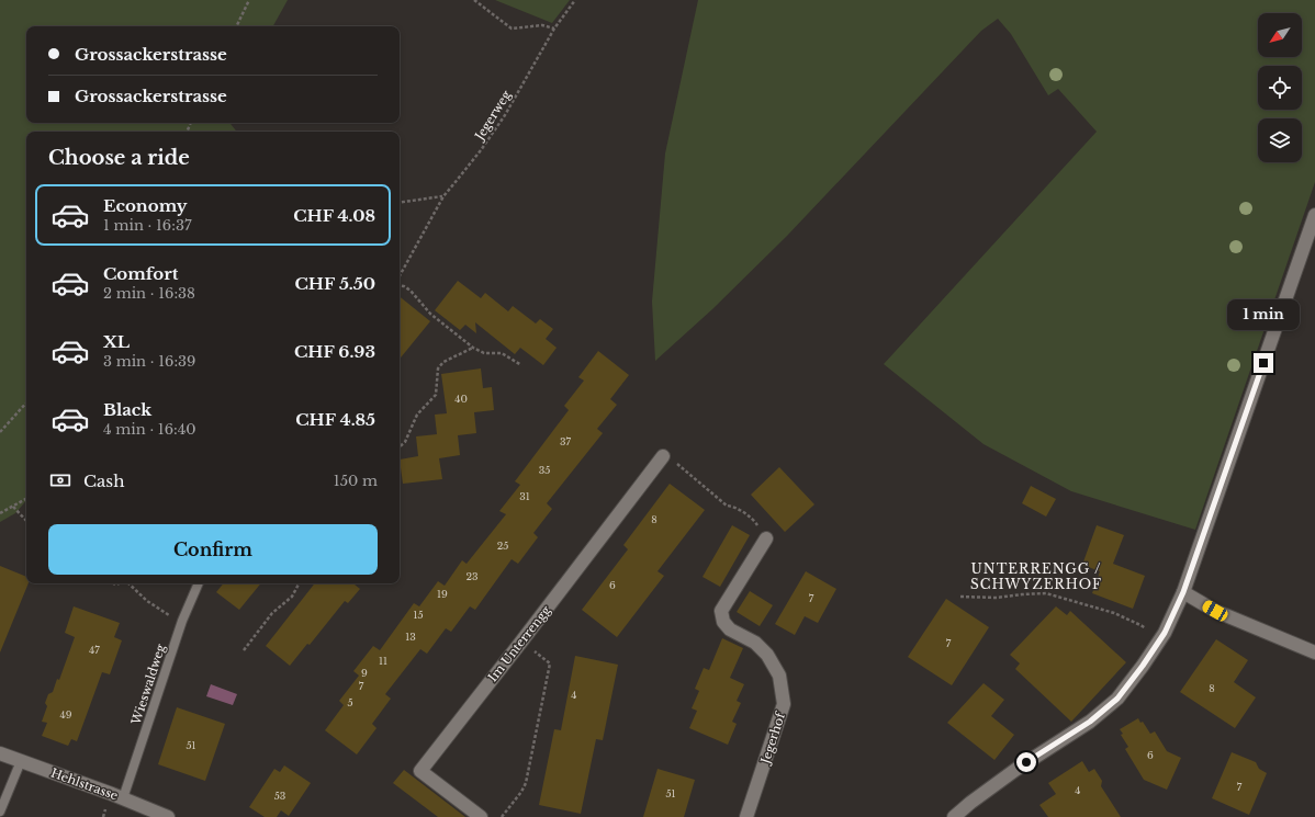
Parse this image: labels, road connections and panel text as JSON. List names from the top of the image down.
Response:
{
  "streets": {
    "street": ["Im Unterrengg", "Jegerhof", "Hehlstrasse"],
    "lane": ["Wieswaldweg"],
    "path": ["Jegerweg"]
  },
  "crossings": [
    ["Wieswaldweg", "Hehlstrasse"]
  ],
  "districts": ["UNTERRENGG / SCHWYZERHOF"],
  "house_numbers": [
    "40",
    "37",
    "35",
    "31",
    "8",
    "25",
    "23",
    "6",
    "19",
    "7",
    "15",
    "13",
    "7",
    "47",
    "11",
    "9",
    "7",
    "8",
    "4",
    "5",
    "49",
    "51",
    "6",
    "7",
    "4",
    "51",
    "53"
  ],
  "north": "bottom left",
  "page": {
    "banner": ["Grossackerstrasse", "Grossackerstrasse"],
    "heading": "Choose a ride",
    "list": [
      {
        "name": "Economy",
        "note": "1 min · 16:37",
        "value": "CHF 4.08"
      },
      {
        "name": "Comfort",
        "note": "2 min · 16:38",
        "value": "CHF 5.50"
      },
      {
        "name": "XL",
        "note": "3 min · 16:39",
        "value": "CHF 6.93"
      },
      {
        "name": "Black",
        "note": "4 min · 16:40",
        "value": "CHF 4.85"
      }
    ],
    "bubble": "1 min",
    "pay": ["Cash", "150 m"],
    "buttons": "Confirm"
  }
}
